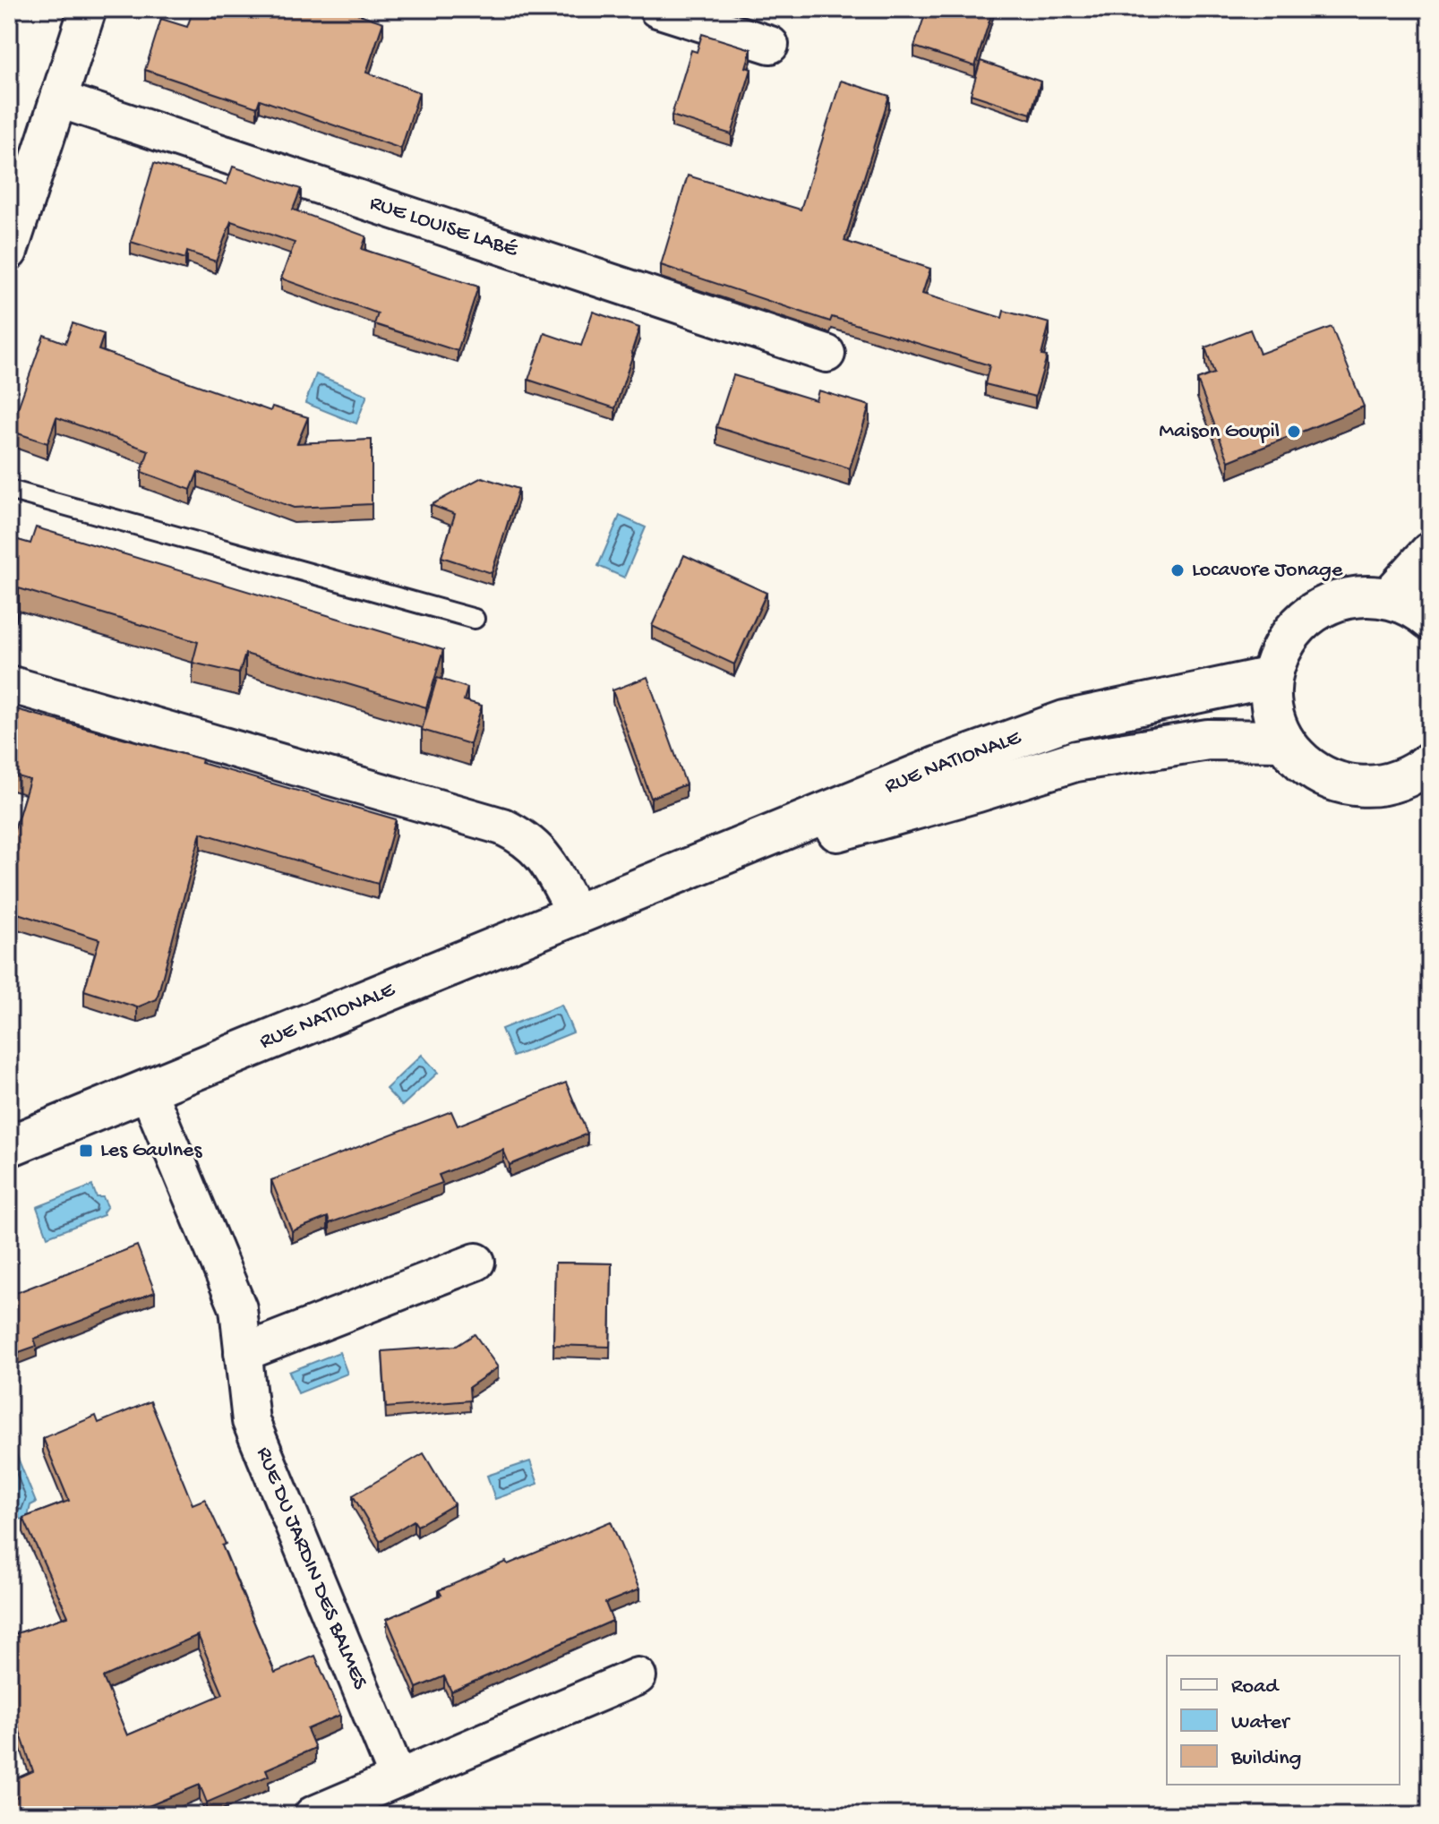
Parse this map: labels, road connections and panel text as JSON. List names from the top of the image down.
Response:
{
  "streets": {
    "main road": ["RUE NATIONALE"],
    "street": ["RUE LOUISE LABÉ", "RUE DU JARDIN DES BALMES"]
  },
  "crossings": [
    ["RUE NATIONALE", "RUE DU JARDIN DES BALMES"]
  ],
  "places": {
    "other": ["Maison Goupil", "Locavore Jonage"],
    "transit": ["Les Gaulnes"]
  },
  "legend": ["Road", "Water", "Building"]
}
